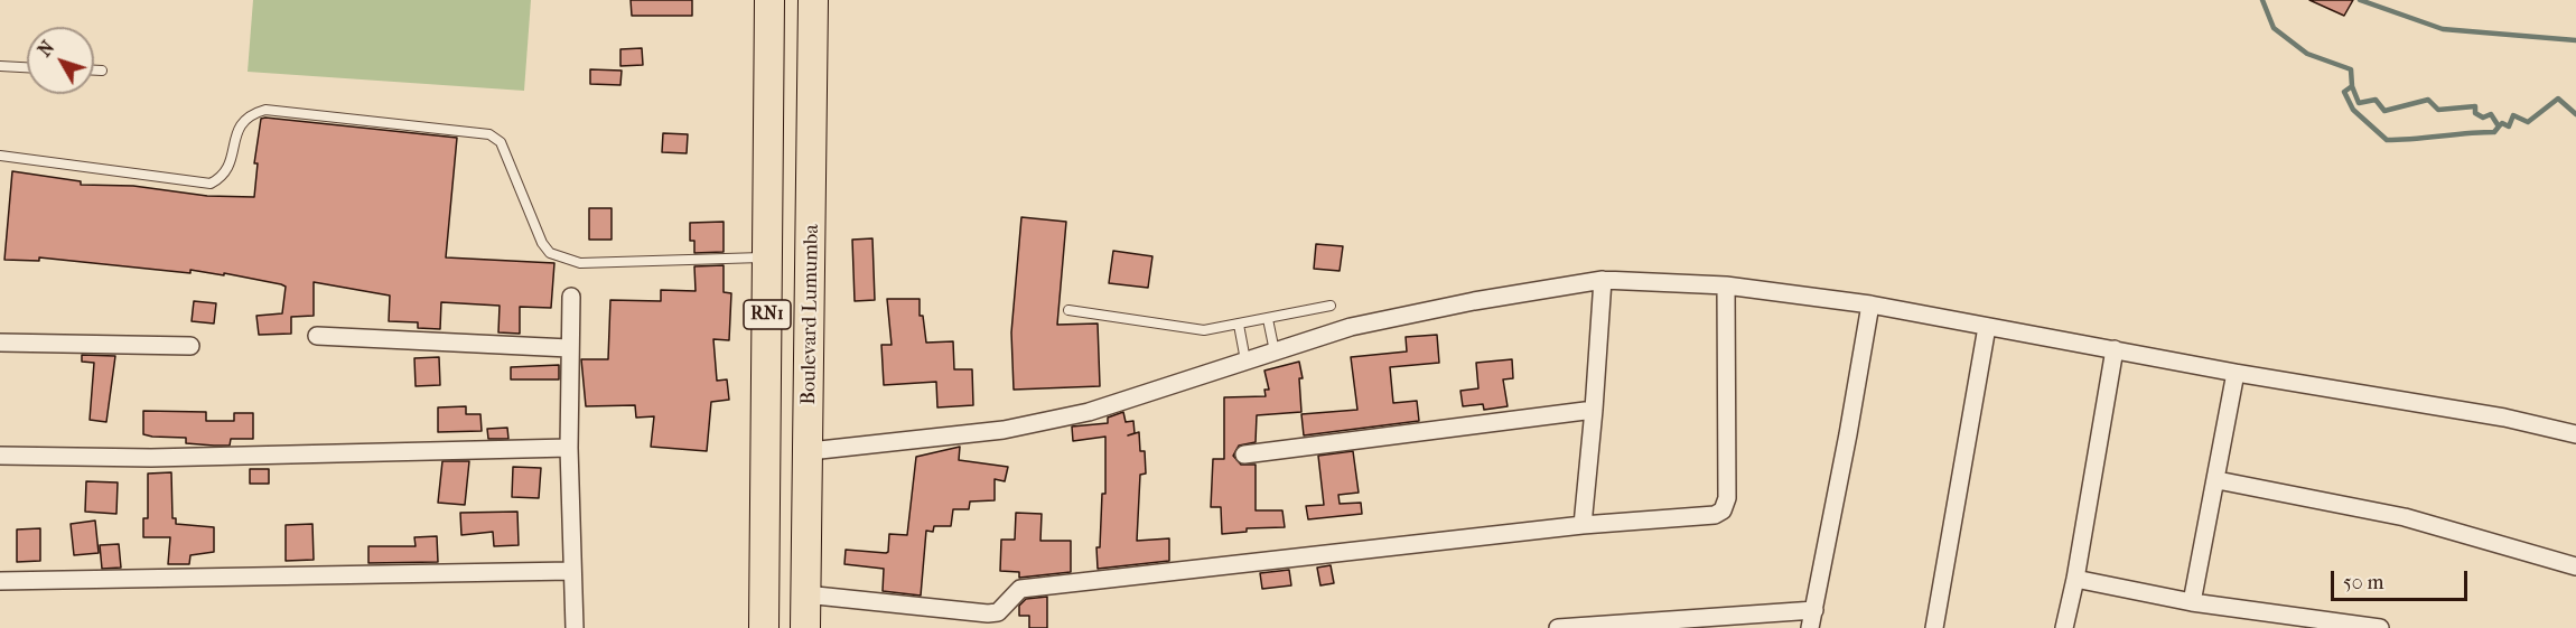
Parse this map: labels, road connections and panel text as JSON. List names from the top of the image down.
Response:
{
  "streets": {
    "highway": ["RN1", "Boulevard Lumumba"]
  },
  "scale_bar": "50 m",
  "north": "top left"
}
